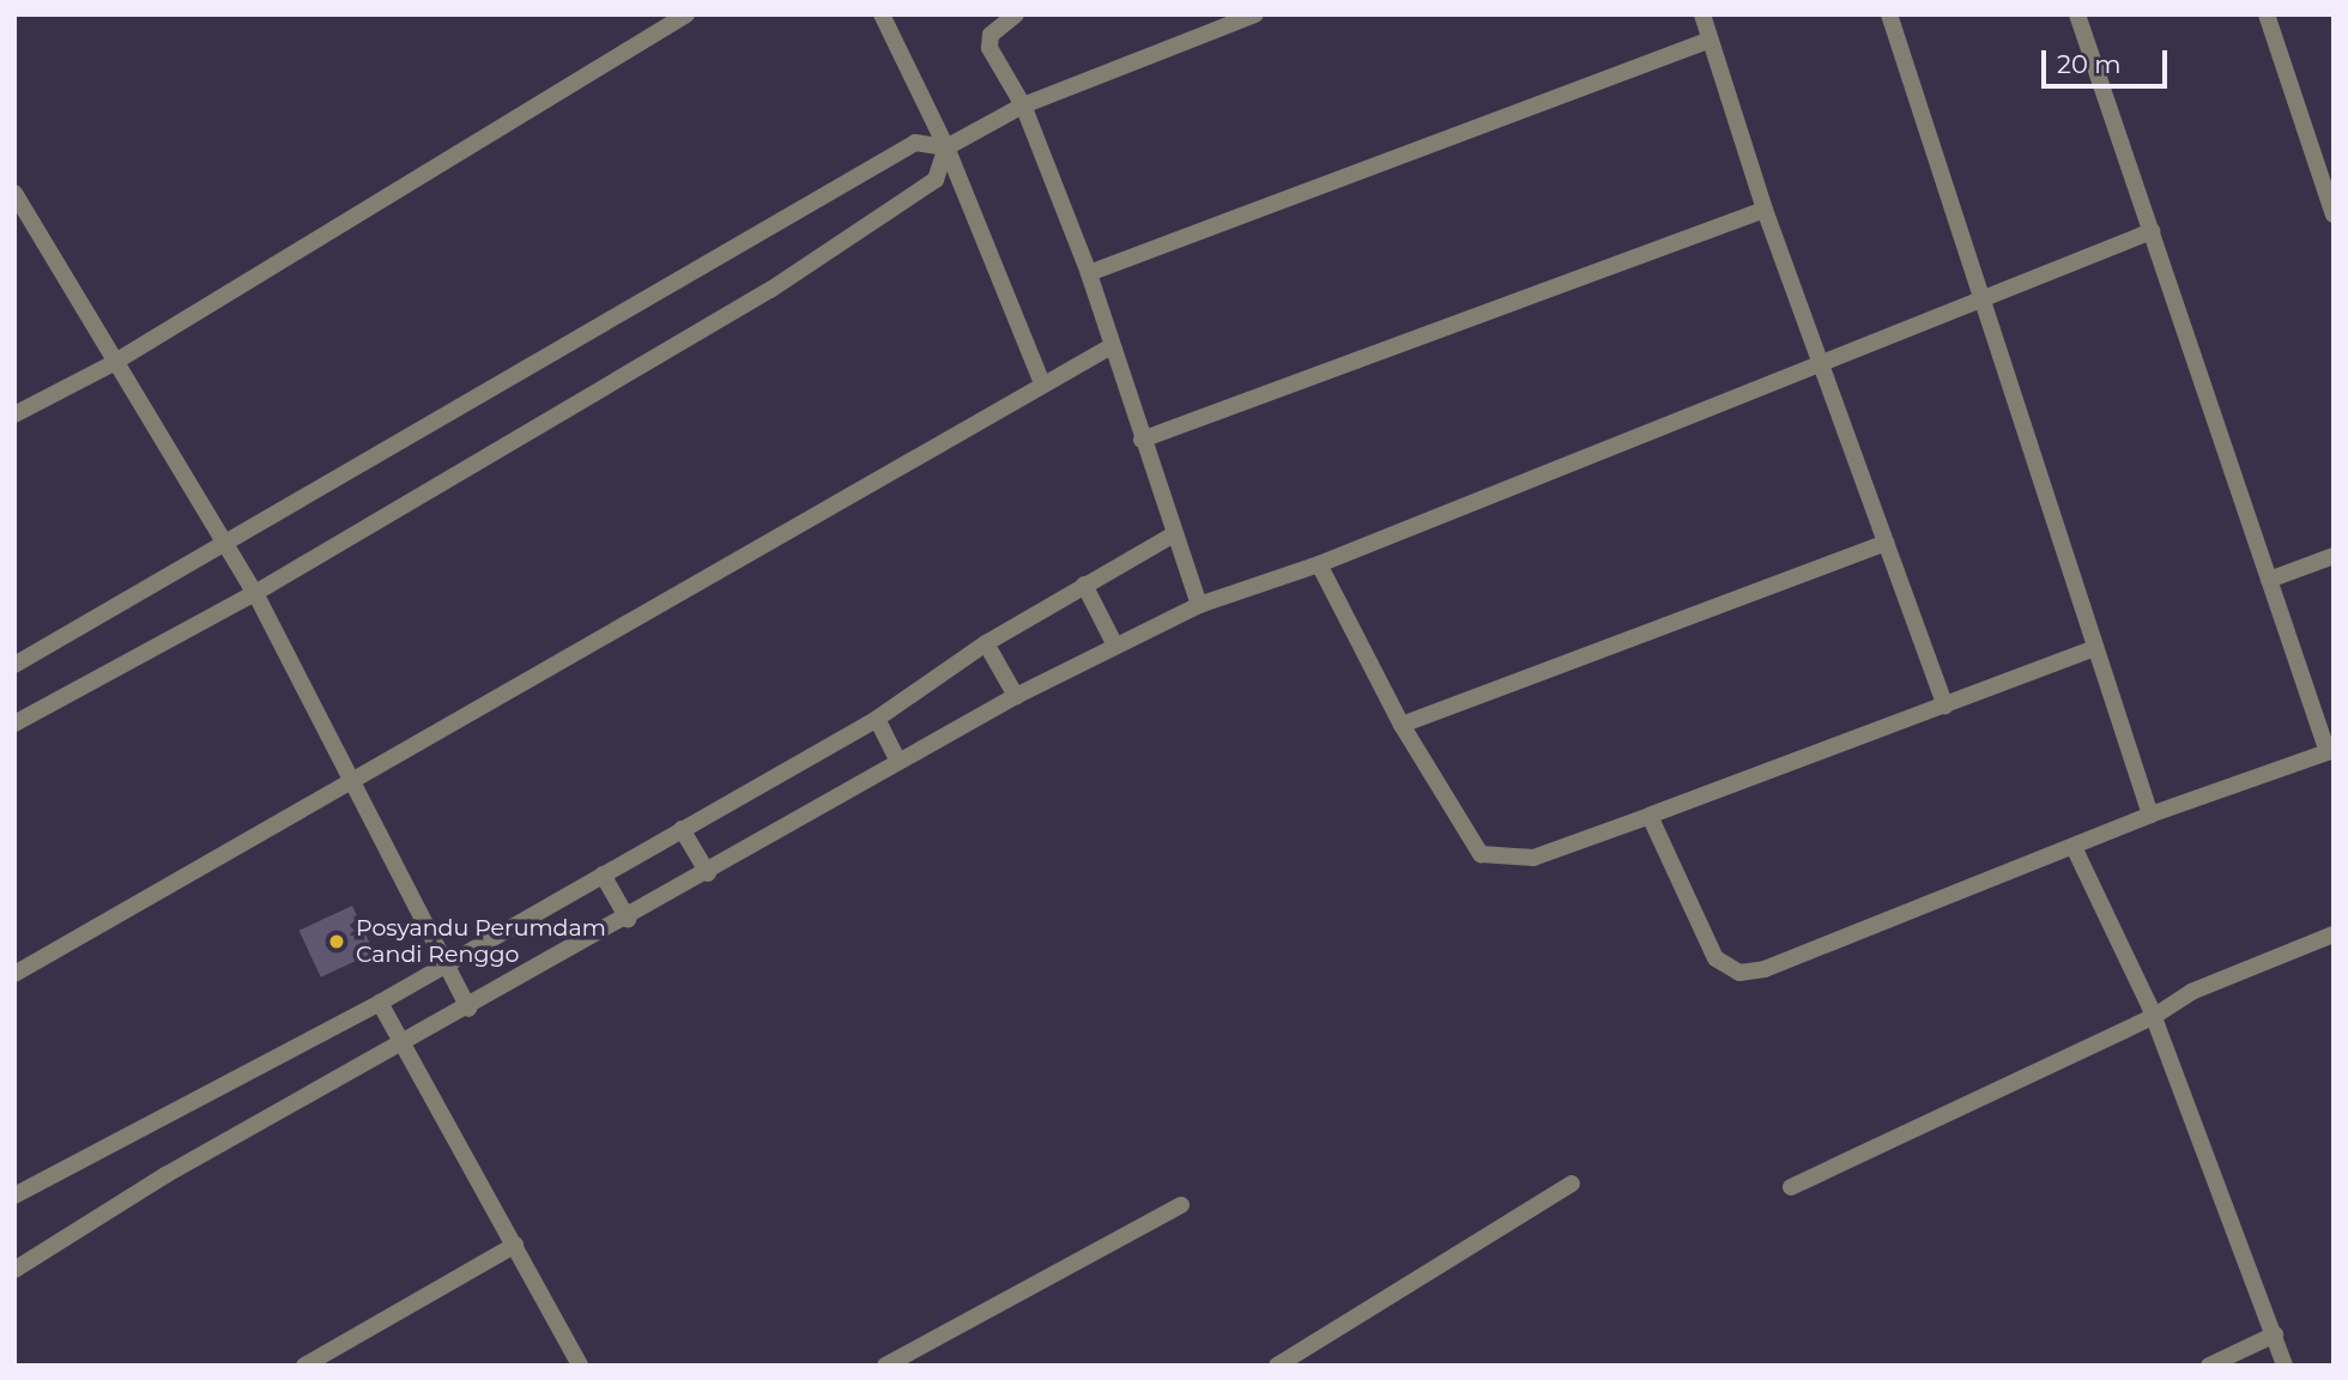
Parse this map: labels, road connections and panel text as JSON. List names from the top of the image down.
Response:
{
  "places": ["Posyandu Perumdam Candi Renggo"],
  "scale_bar": "20 m"
}
